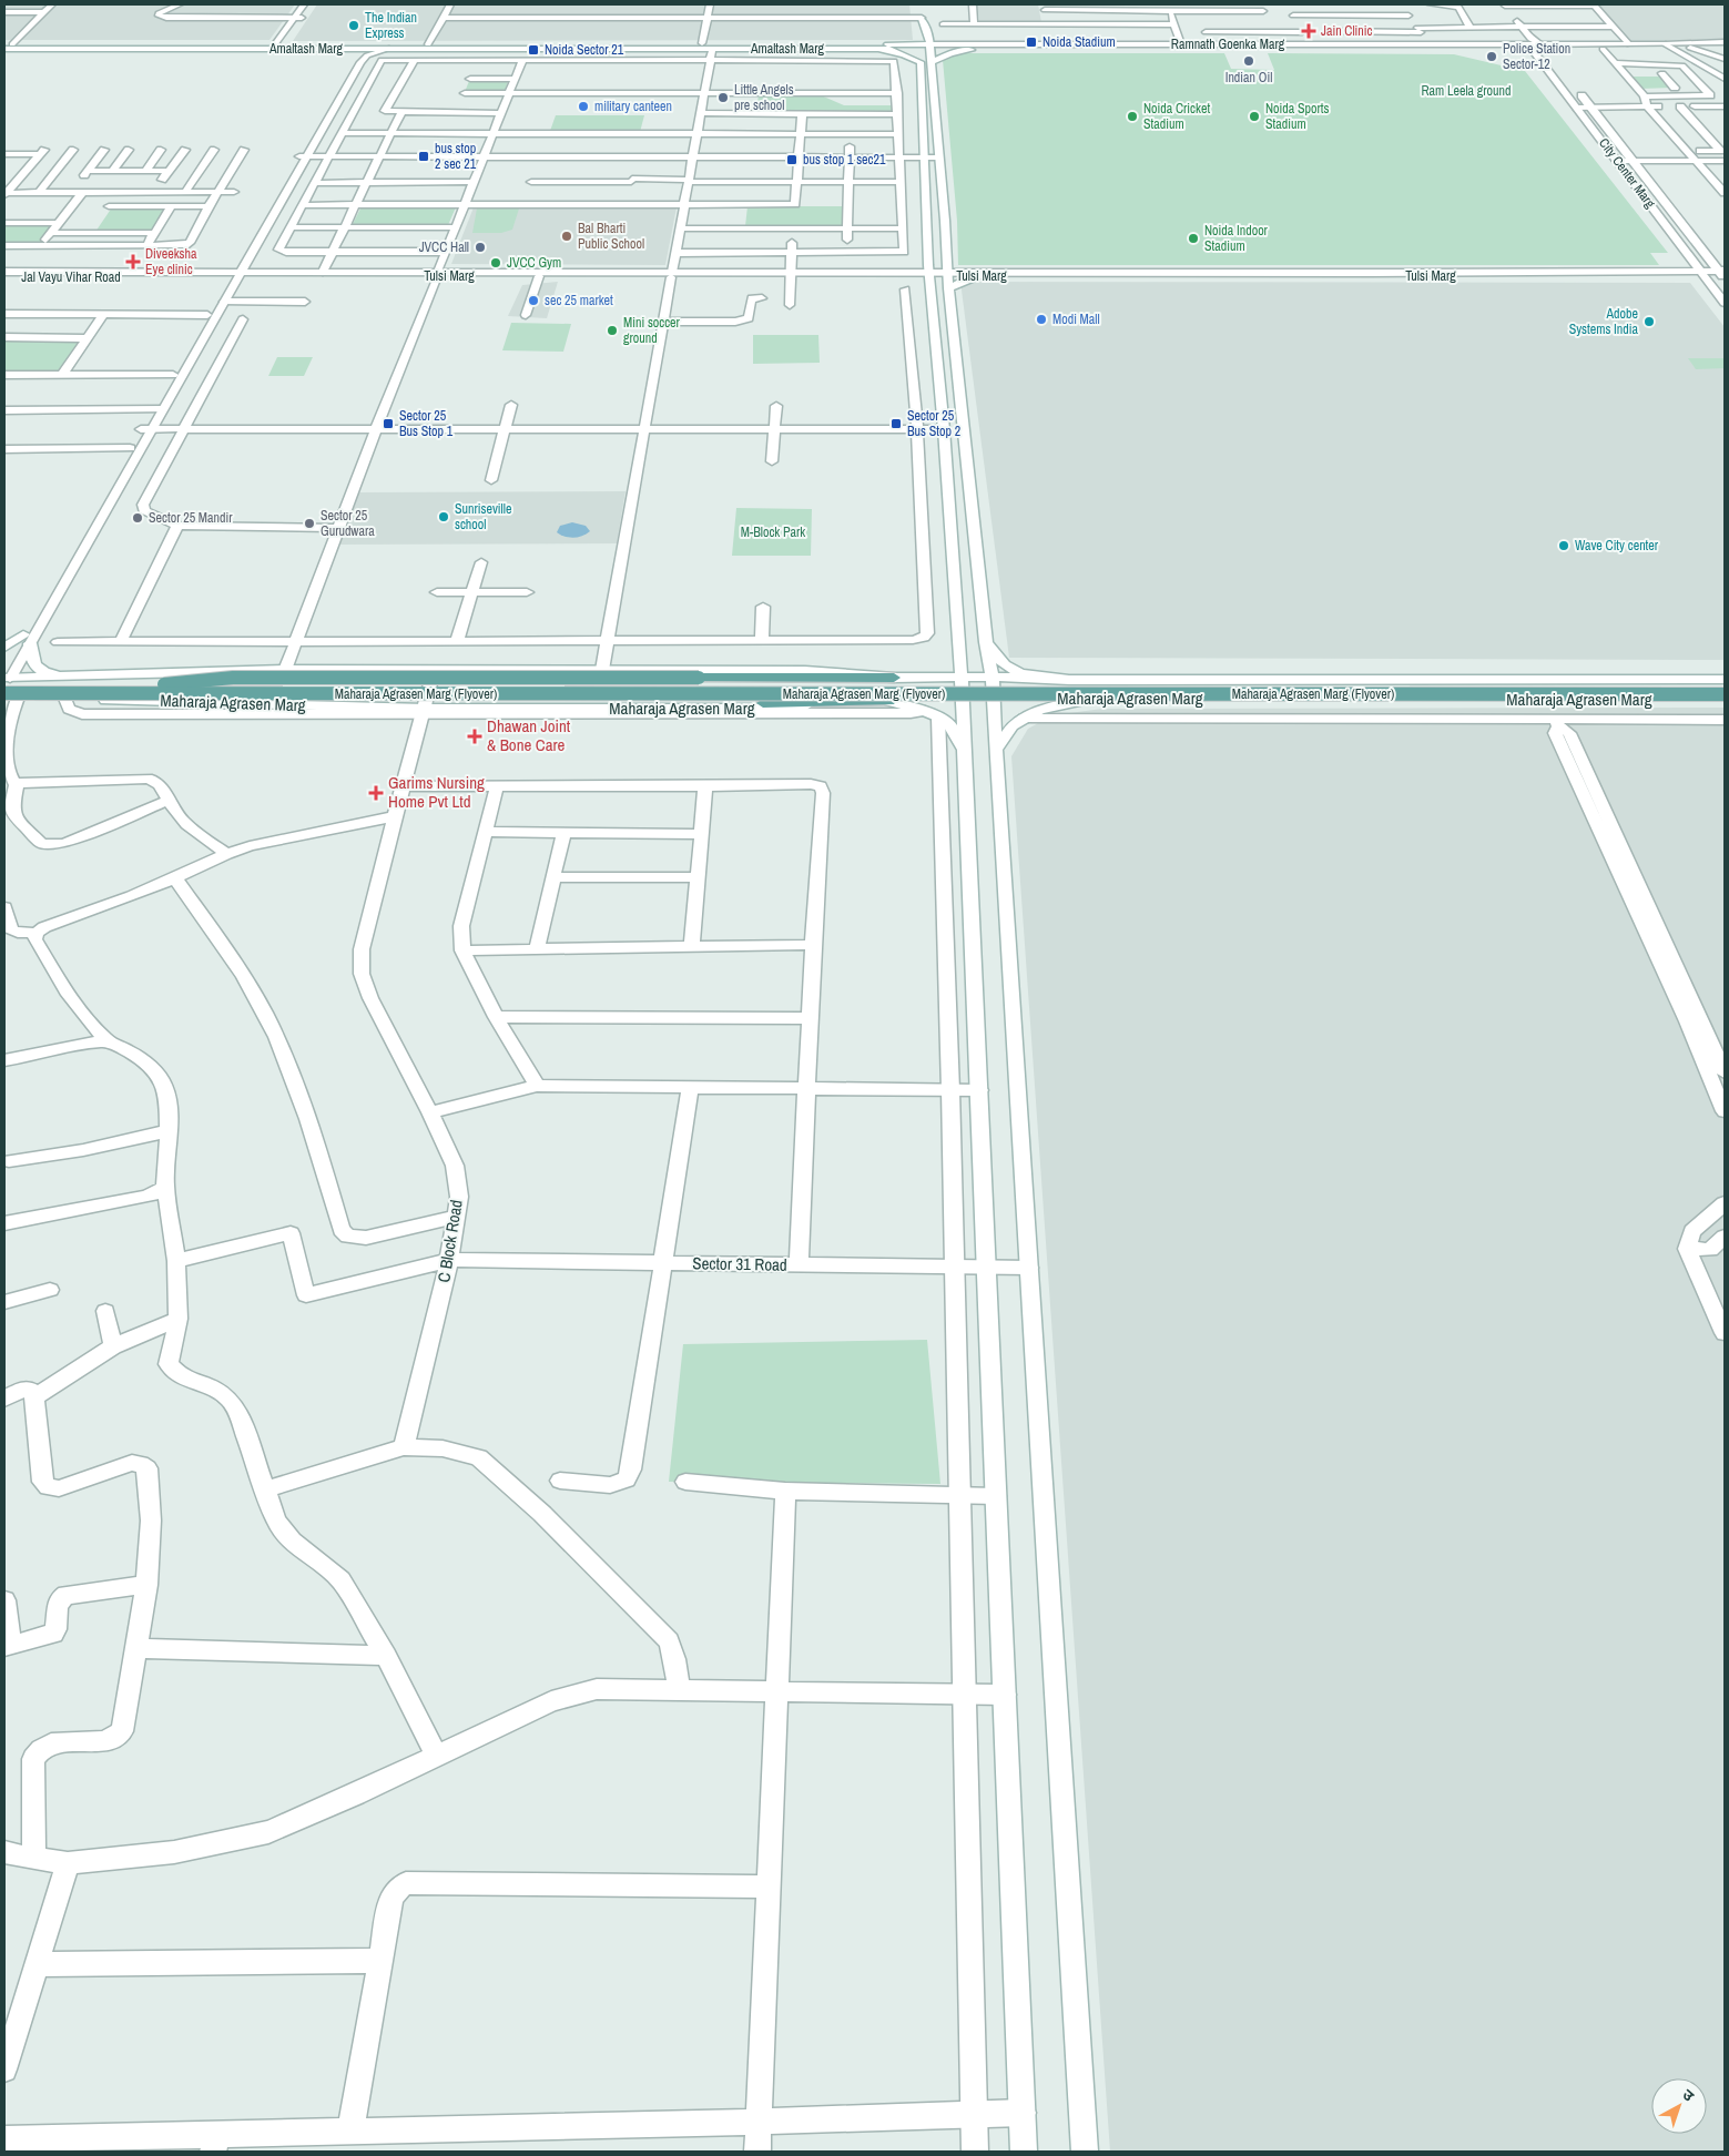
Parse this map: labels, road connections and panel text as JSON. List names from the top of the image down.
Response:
{
  "streets": {
    "main road": ["Maharaja Agrasen Marg (Flyover)"],
    "street": [
      "Ramnath Goenka Marg",
      "Amaltash Marg",
      "City Center Marg",
      "Tulsi Marg",
      "Jal Vayu Vihar Road",
      "Maharaja Agrasen Marg",
      "C Block Road",
      "Sector 31 Road"
    ]
  },
  "crossings": [
    ["Ramnath Goenka Marg", "Amaltash Marg"],
    ["Ramnath Goenka Marg", "City Center Marg"],
    ["City Center Marg", "Tulsi Marg"],
    ["Tulsi Marg", "Jal Vayu Vihar Road"],
    ["Maharaja Agrasen Marg (Flyover)", "Maharaja Agrasen Marg"],
    ["Maharaja Agrasen Marg", "C Block Road"],
    ["C Block Road", "Sector 31 Road"]
  ],
  "parks": ["Ram Leela ground", "M-Block Park"],
  "places": {
    "other": [
      "The Indian Express",
      "Police Station Sector-12",
      "Indian Oil",
      "Little Angels pre school",
      "military canteen",
      "Noida Cricket Stadium",
      "Noida Sports Stadium",
      "Bal Bharti Public School",
      "Noida Indoor Stadium",
      "JVCC Hall",
      "JVCC Gym",
      "sec 25 market",
      "Modi Mall",
      "Adobe Systems India",
      "Mini soccer ground",
      "Sunriseville school",
      "Sector 25 Mandir",
      "Sector 25 Gurudwara",
      "Wave City center"
    ],
    "health": [
      "Jain Clinic",
      "Diveeksha Eye clinic",
      "Dhawan Joint & Bone Care",
      "Garims Nursing Home Pvt Ltd"
    ],
    "transit": [
      "Noida Stadium",
      "Noida Sector 21",
      "bus stop 2 sec 21",
      "bus stop 1 sec21",
      "Sector 25 Bus Stop 1",
      "Sector 25 Bus Stop 2"
    ]
  },
  "north": "top right"
}
